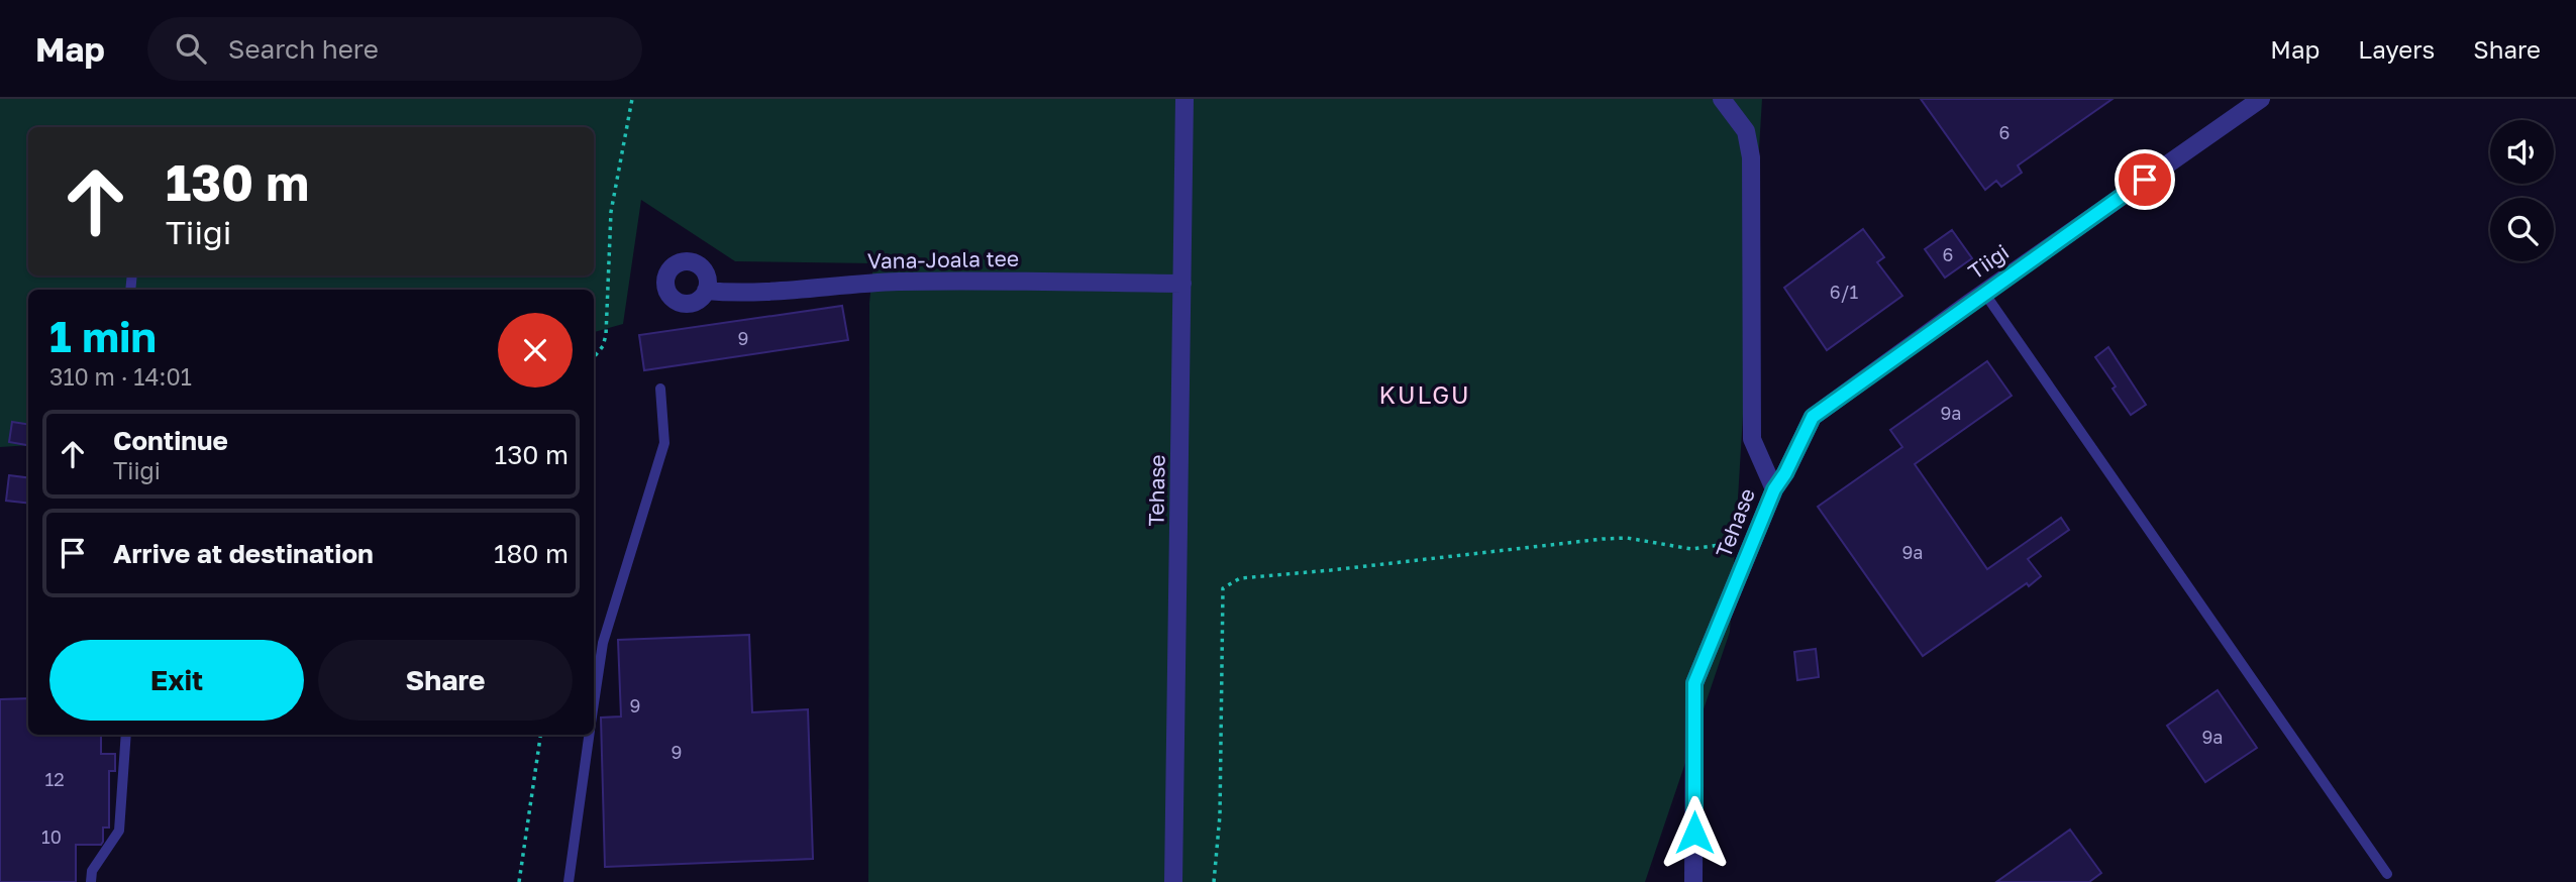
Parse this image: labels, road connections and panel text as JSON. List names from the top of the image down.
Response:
{
  "streets": {
    "street": ["Vana-Joala tee", "Tiigi", "Tehase"]
  },
  "crossings": [
    ["Vana-Joala tee", "Tehase"],
    ["Tiigi", "Tehase"]
  ],
  "districts": ["KULGU"],
  "house_numbers": [
    "6",
    "6",
    "6/1",
    "9",
    "9a",
    "9a",
    "9",
    "9a",
    "9",
    "12",
    "10"
  ],
  "page": {
    "header": "Map",
    "search": "Search here",
    "nav": ["Map", "Layers", "Share"],
    "turn": ["130 m", "Tiigi"],
    "heading": ["1 min", "310 m · 14:01"],
    "list": [
      {
        "name": "Continue",
        "note": "Tiigi",
        "value": "130 m"
      },
      {
        "name": "Arrive at destination",
        "value": "180 m"
      }
    ],
    "buttons": ["Exit", "Share"]
  }
}
